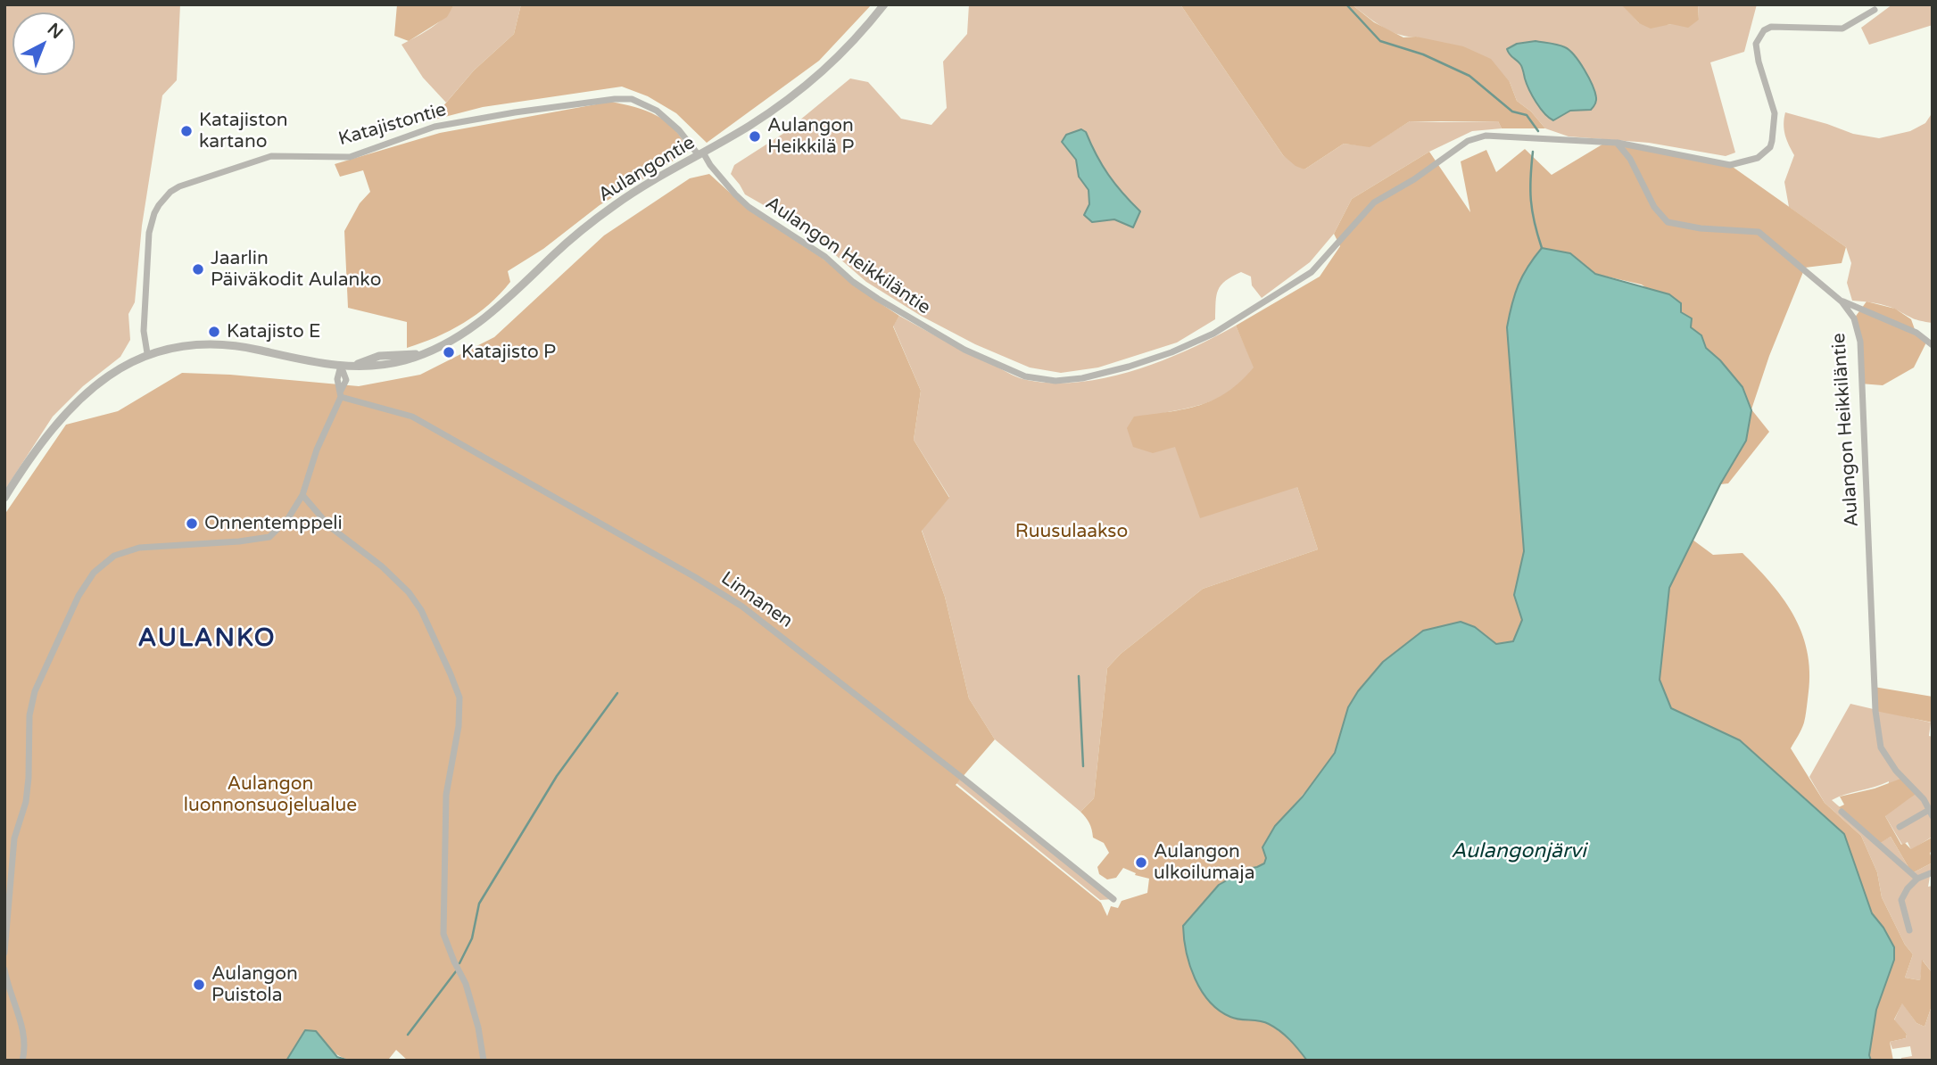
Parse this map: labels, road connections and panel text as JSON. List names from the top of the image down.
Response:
{
  "streets": {
    "street": [
      "Katajistontie",
      "Aulangontie",
      "Aulangon Heikkiläntie",
      "Linnanen"
    ]
  },
  "crossings": [
    ["Katajistontie", "Aulangontie"],
    ["Katajistontie", "Aulangon Heikkiläntie"],
    ["Aulangontie", "Aulangon Heikkiläntie"]
  ],
  "districts": ["AULANKO"],
  "water": ["Aulangonjärvi"],
  "parks": ["Ruusulaakso", "Aulangon luonnonsuojelualue"],
  "places": [
    "Katajiston kartano",
    "Aulangon Heikkilä P",
    "Jaarlin Päiväkodit Aulanko",
    "Katajisto E",
    "Katajisto P",
    "Onnentemppeli",
    "Aulangon ulkoilumaja",
    "Aulangon Puistola"
  ],
  "north": "top right"
}
